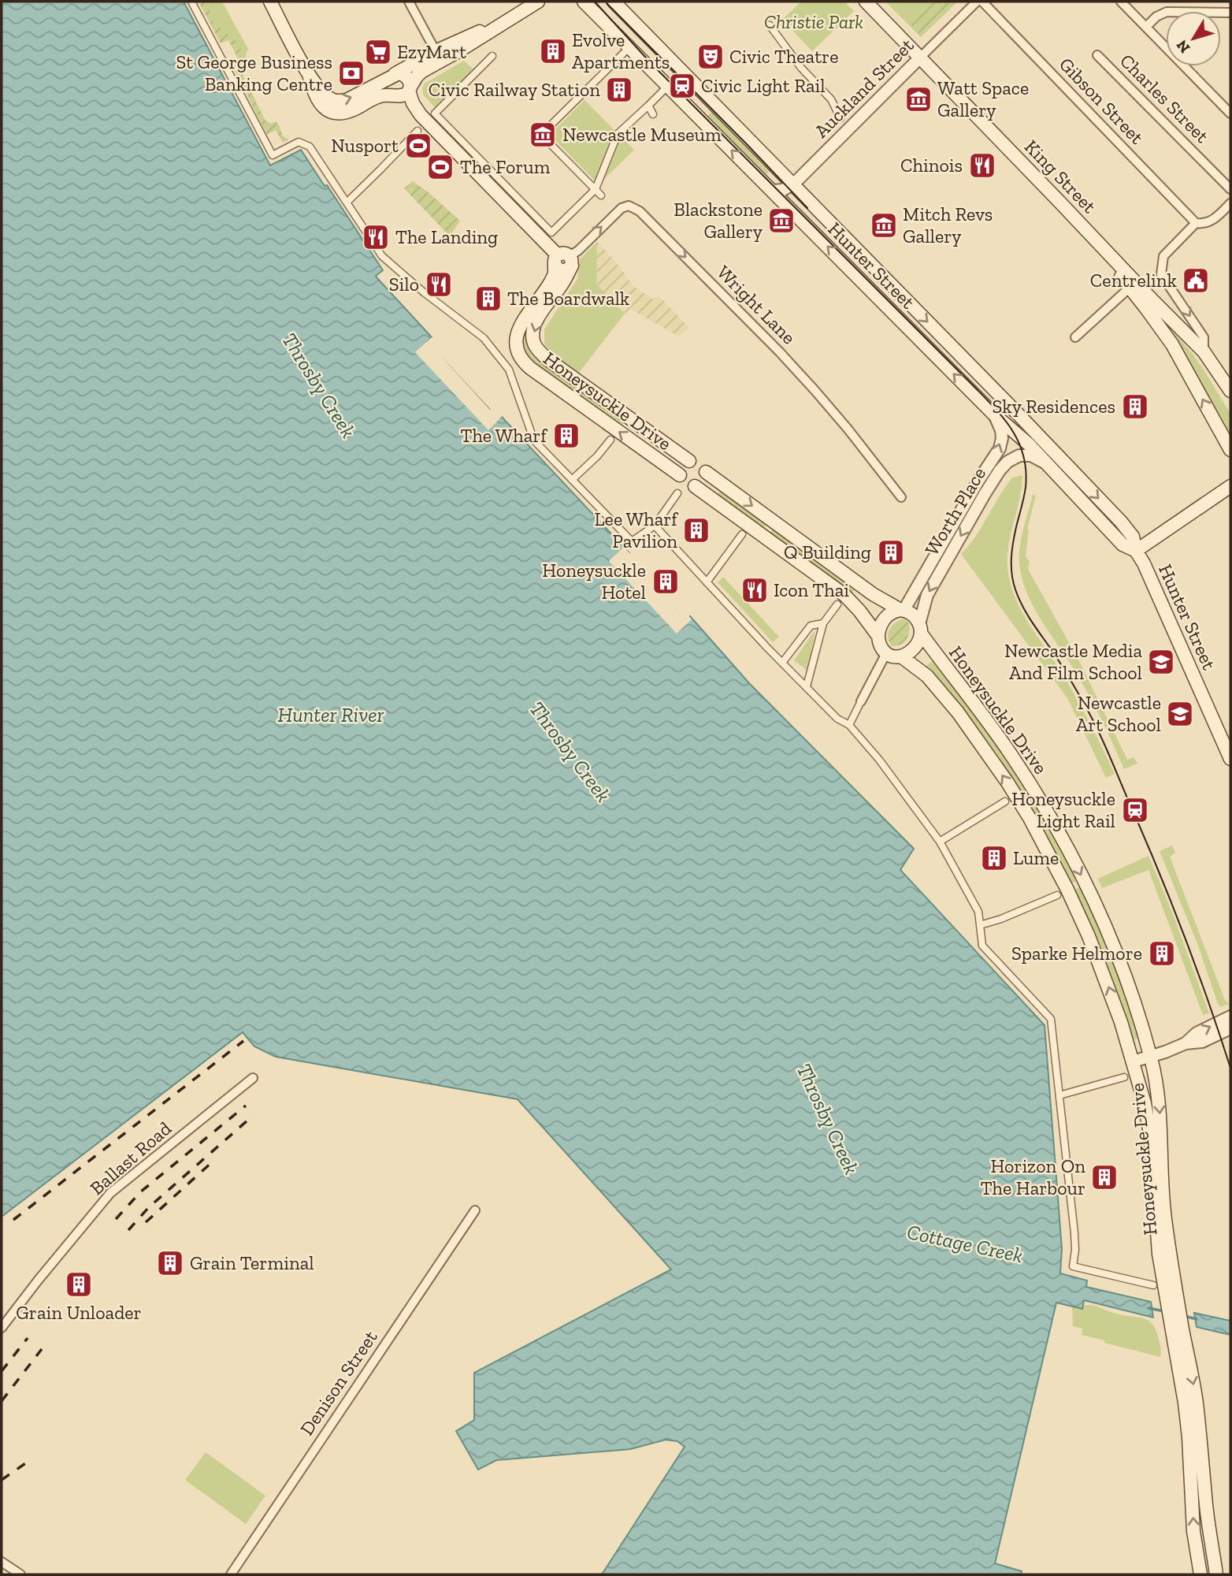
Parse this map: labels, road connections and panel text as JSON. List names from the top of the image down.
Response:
{
  "streets": {
    "main road": ["King Street", "Hunter Street", "Honeysuckle Drive"],
    "street": [
      "Auckland Street",
      "Charles Street",
      "Gibson Street",
      "Wright Lane",
      "Worth Place",
      "Ballast Road",
      "Denison Street"
    ]
  },
  "crossings": [
    ["Auckland Street", "King Street"],
    ["Auckland Street", "Hunter Street"],
    ["Hunter Street", "Worth Place"],
    ["Wright Lane", "Honeysuckle Drive"],
    ["Honeysuckle Drive", "Worth Place"]
  ],
  "one_way": ["Wright Lane"],
  "water": ["Throsby Creek", "Hunter River", "Cottage Creek"],
  "parks": ["Christie Park"],
  "places": {
    "building": [
      "Evolve Apartments",
      "Civic Railway Station",
      "The Boardwalk",
      "Sky Residences",
      "The Wharf",
      "Lee Wharf Pavilion",
      "Q Building",
      "Honeysuckle Hotel",
      "Lume",
      "Sparke Helmore",
      "Horizon On The Harbour",
      "Grain Terminal",
      "Grain Unloader"
    ],
    "supermarket": ["EzyMart"],
    "theatre": ["Civic Theatre"],
    "bank": ["St George Business Banking Centre"],
    "station": ["Civic Light Rail", "Honeysuckle Light Rail"],
    "museum": [
      "Watt Space Gallery",
      "Newcastle Museum",
      "Blackstone Gallery",
      "Mitch Revs Gallery"
    ],
    "sports": ["Nusport", "The Forum"],
    "restaurant": [
      "Chinois",
      "The Landing",
      "Silo",
      "Icon Thai"
    ],
    "public building": ["Centrelink"],
    "school or university": ["Newcastle Media And Film School", "Newcastle Art School"]
  },
  "north": "bottom left"
}
